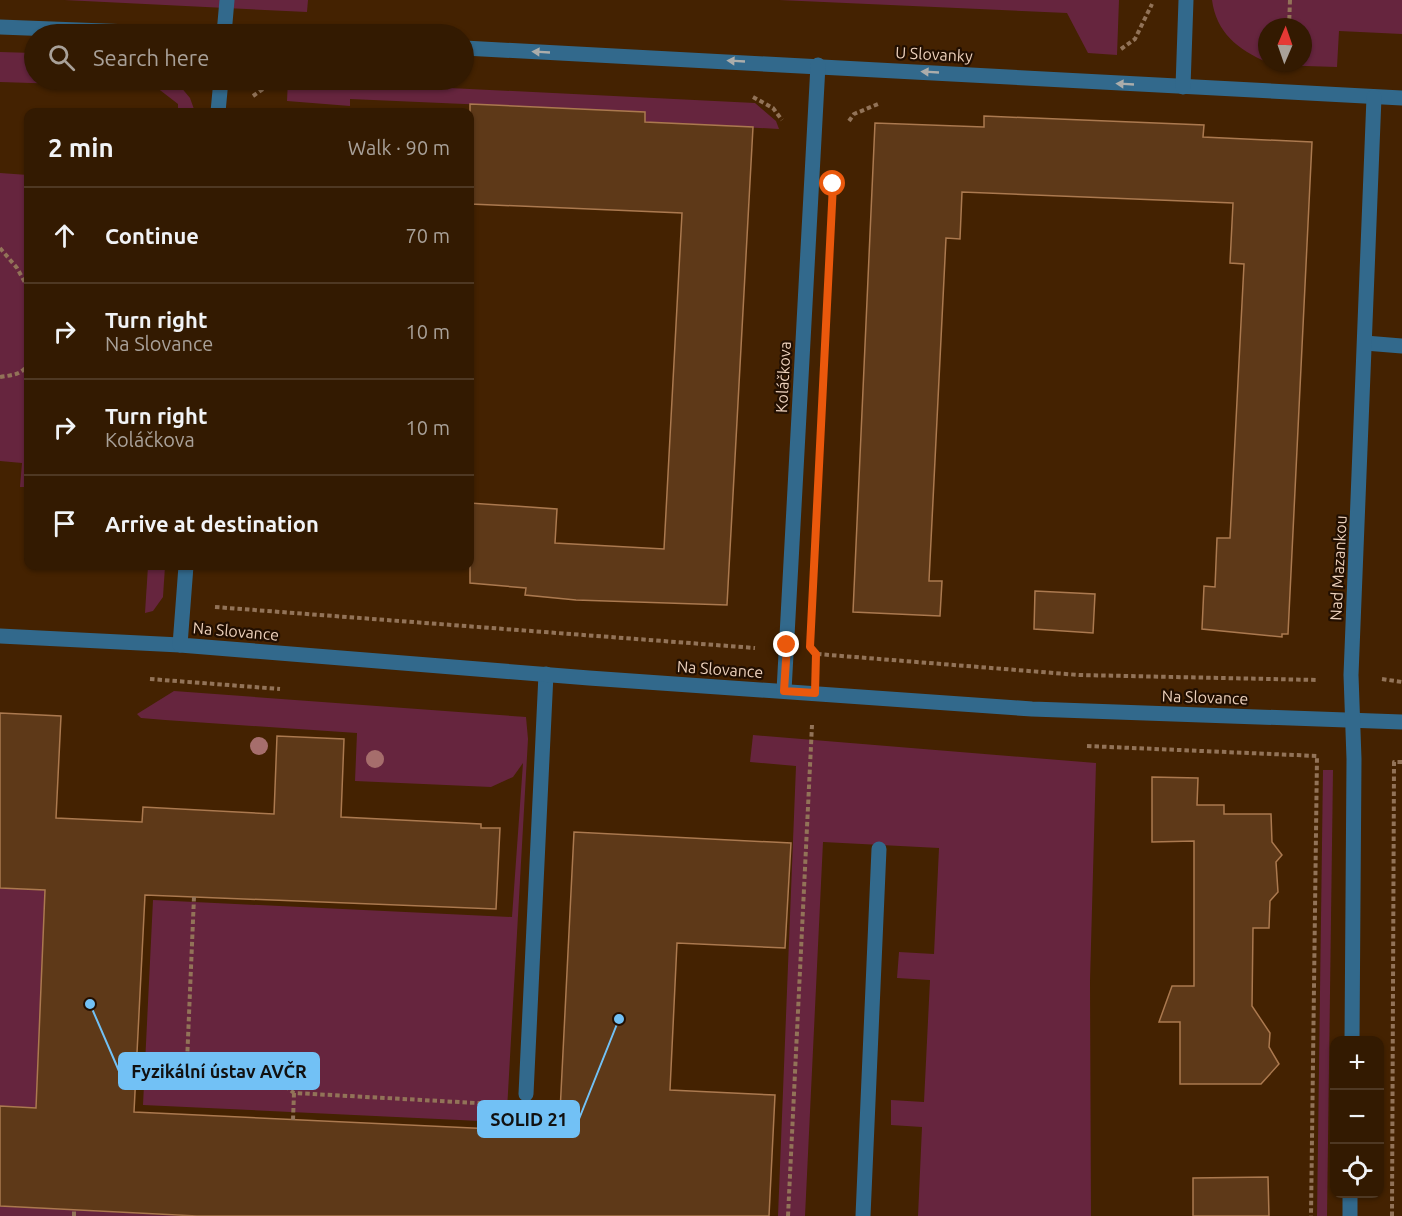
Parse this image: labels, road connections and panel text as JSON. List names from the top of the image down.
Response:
{
  "streets": {
    "street": [
      "U Slovanky",
      "Koláčkova",
      "Nad Mazankou",
      "Na Slovance"
    ]
  },
  "crossings": [
    ["U Slovanky", "Koláčkova"],
    ["U Slovanky", "Nad Mazankou"],
    ["Koláčkova", "Na Slovance"],
    ["Nad Mazankou", "Na Slovance"]
  ],
  "one_way": ["U Slovanky"],
  "places": ["Fyzikální ústav AVČR", "SOLID 21"],
  "north": "top",
  "page": {
    "search": "Search here",
    "heading": ["2 min", "Walk · 90 m"],
    "list": [
      ["Continue", "70 m"],
      ["Turn right", "Na Slovance", "10 m"],
      ["Turn right", "Koláčkova", "10 m"],
      "Arrive at destination"
    ],
    "map_buttons": ["+", "−"]
  }
}
